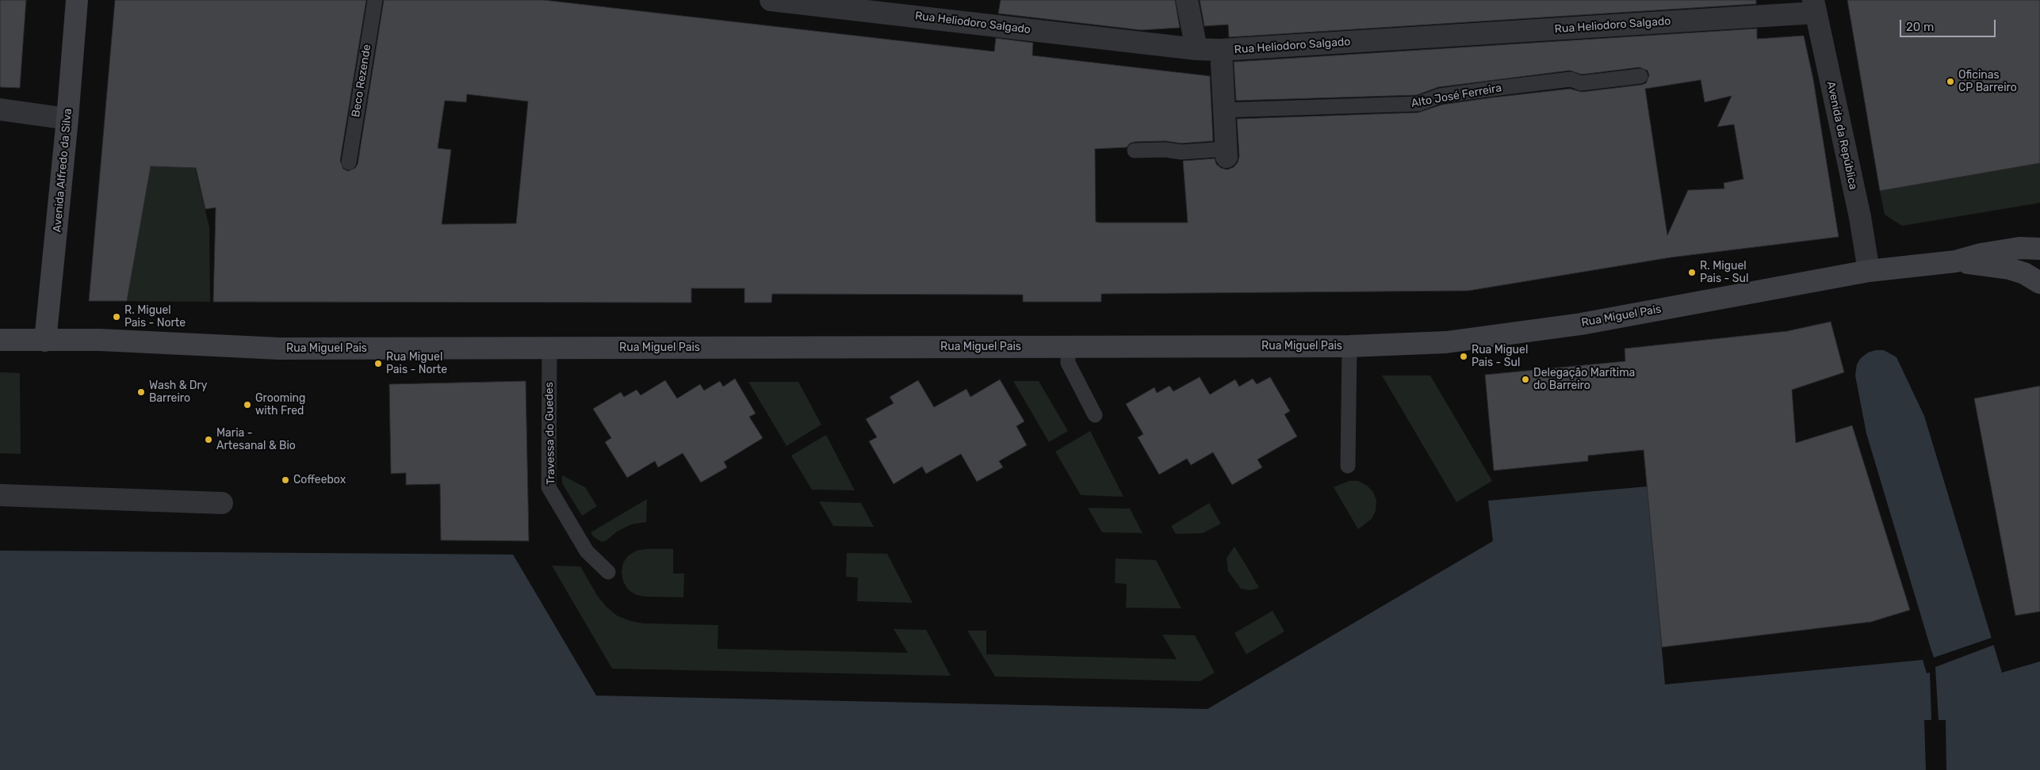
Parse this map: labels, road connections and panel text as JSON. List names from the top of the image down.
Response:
{
  "streets": {
    "street": [
      "Rua Heliodoro Salgado",
      "Avenida da República",
      "Avenida Alfredo da Silva",
      "Rua Miguel Pais"
    ],
    "lane": ["Beco Rezende", "Alto José Ferreira", "Travessa do Guedes"]
  },
  "crossings": [
    ["Rua Heliodoro Salgado", "Avenida da República"],
    ["Avenida da República", "Rua Miguel Pais"],
    ["Avenida Alfredo da Silva", "Rua Miguel Pais"],
    ["Rua Miguel Pais", "Travessa do Guedes"]
  ],
  "places": [
    "Oficinas CP Barreiro",
    "R. Miguel Pais - Sul",
    "R. Miguel Pais - Norte",
    "Rua Miguel Pais - Sul",
    "Rua Miguel Pais - Norte",
    "Delegação Marítima do Barreiro",
    "Wash & Dry Barreiro",
    "Grooming with Fred",
    "Maria - Artesanal & Bio",
    "Coffeebox"
  ],
  "scale_bar": "20 m"
}
